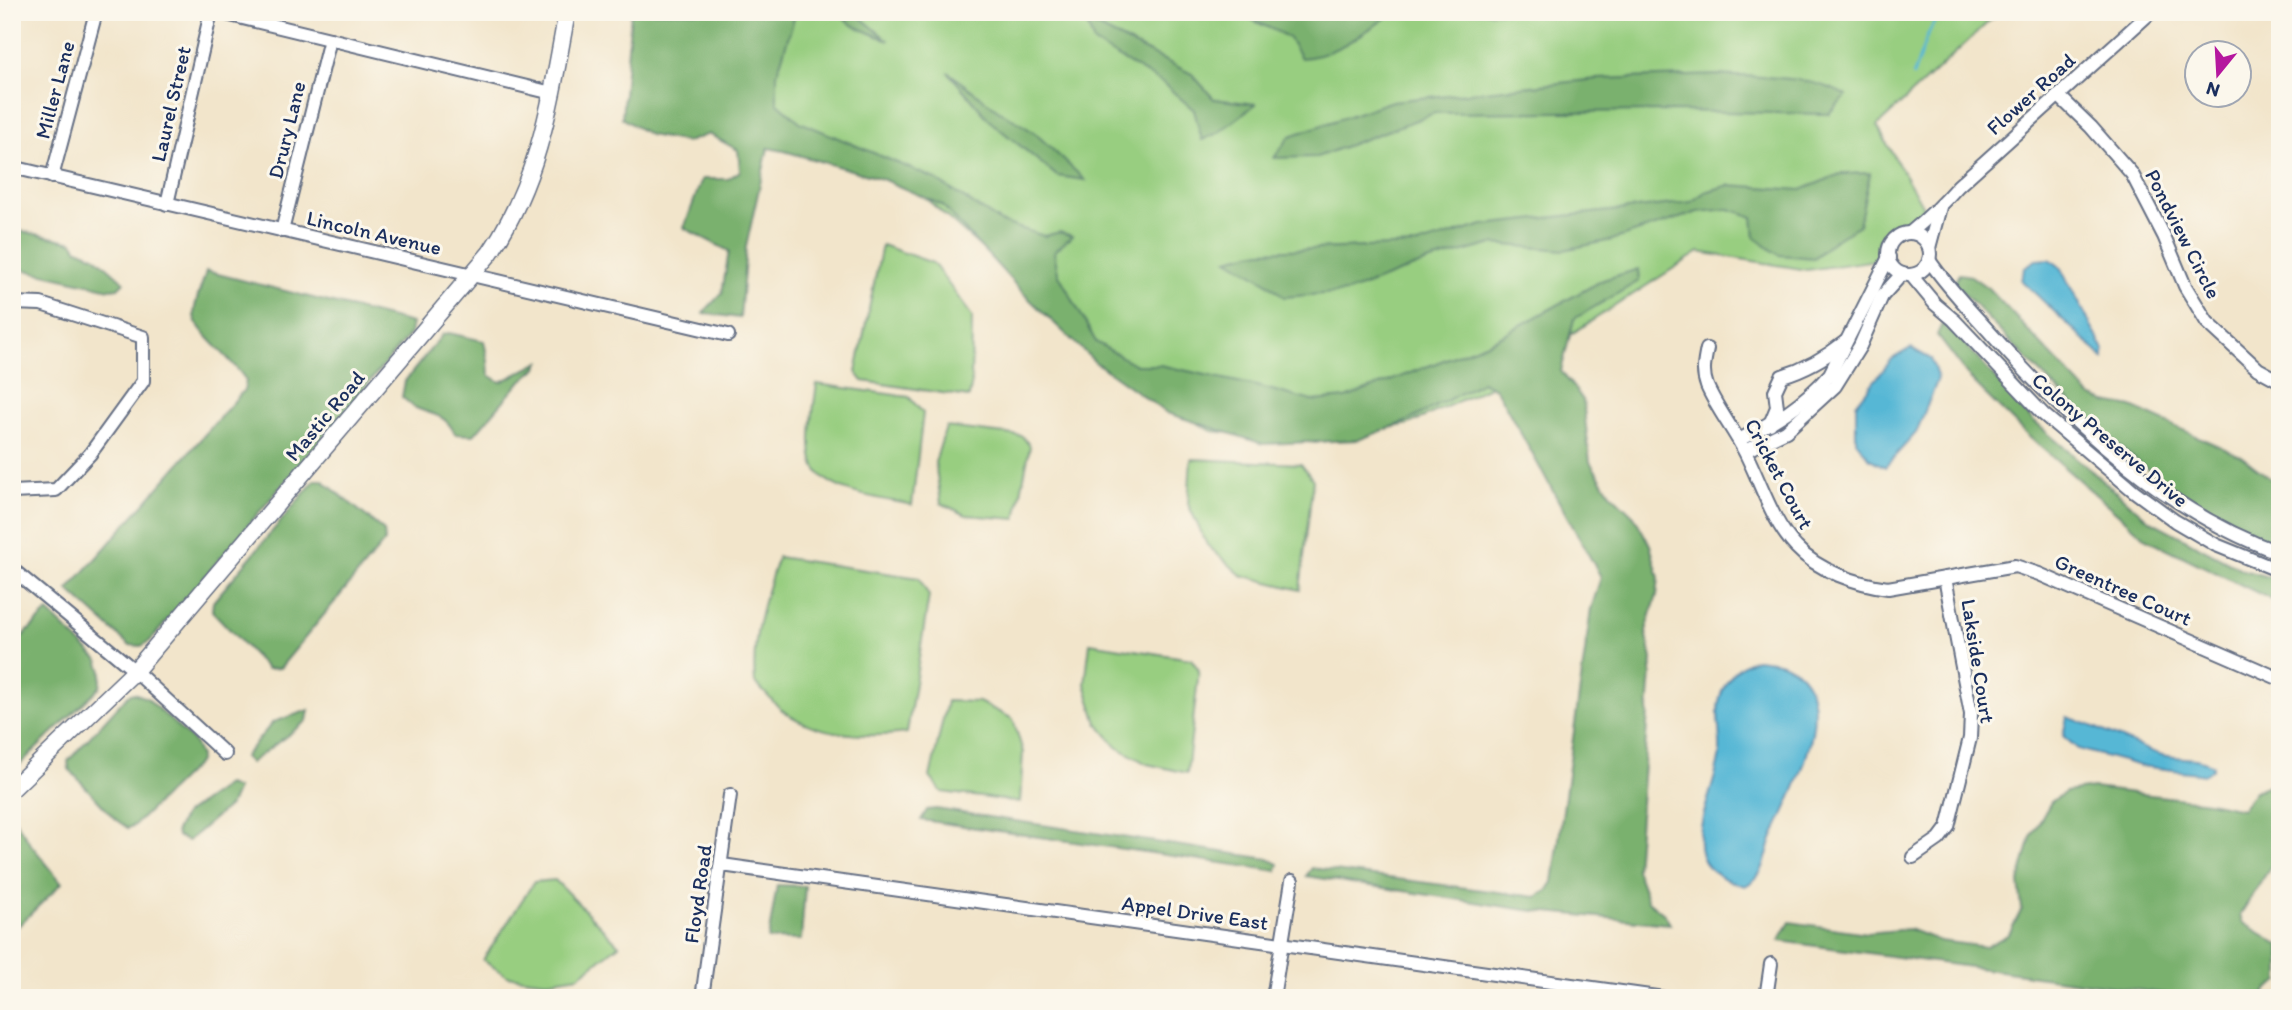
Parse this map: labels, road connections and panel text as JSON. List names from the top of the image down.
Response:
{
  "streets": {
    "main road": ["Mastic Road"],
    "street": [
      "Miller Lane",
      "Flower Road",
      "Laurel Street",
      "Drury Lane",
      "Lincoln Avenue",
      "Pondview Circle",
      "Colony Preserve Drive",
      "Cricket Court",
      "Greentree Court",
      "Lakside Court",
      "Floyd Road",
      "Appel Drive East"
    ]
  },
  "crossings": [
    ["Miller Lane", "Lincoln Avenue"],
    ["Flower Road", "Pondview Circle"],
    ["Flower Road", "Colony Preserve Drive"],
    ["Laurel Street", "Lincoln Avenue"],
    ["Drury Lane", "Lincoln Avenue"],
    ["Lincoln Avenue", "Mastic Road"],
    ["Cricket Court", "Greentree Court"],
    ["Cricket Court", "Lakside Court"],
    ["Greentree Court", "Lakside Court"],
    ["Floyd Road", "Appel Drive East"]
  ],
  "north": "bottom"
}
